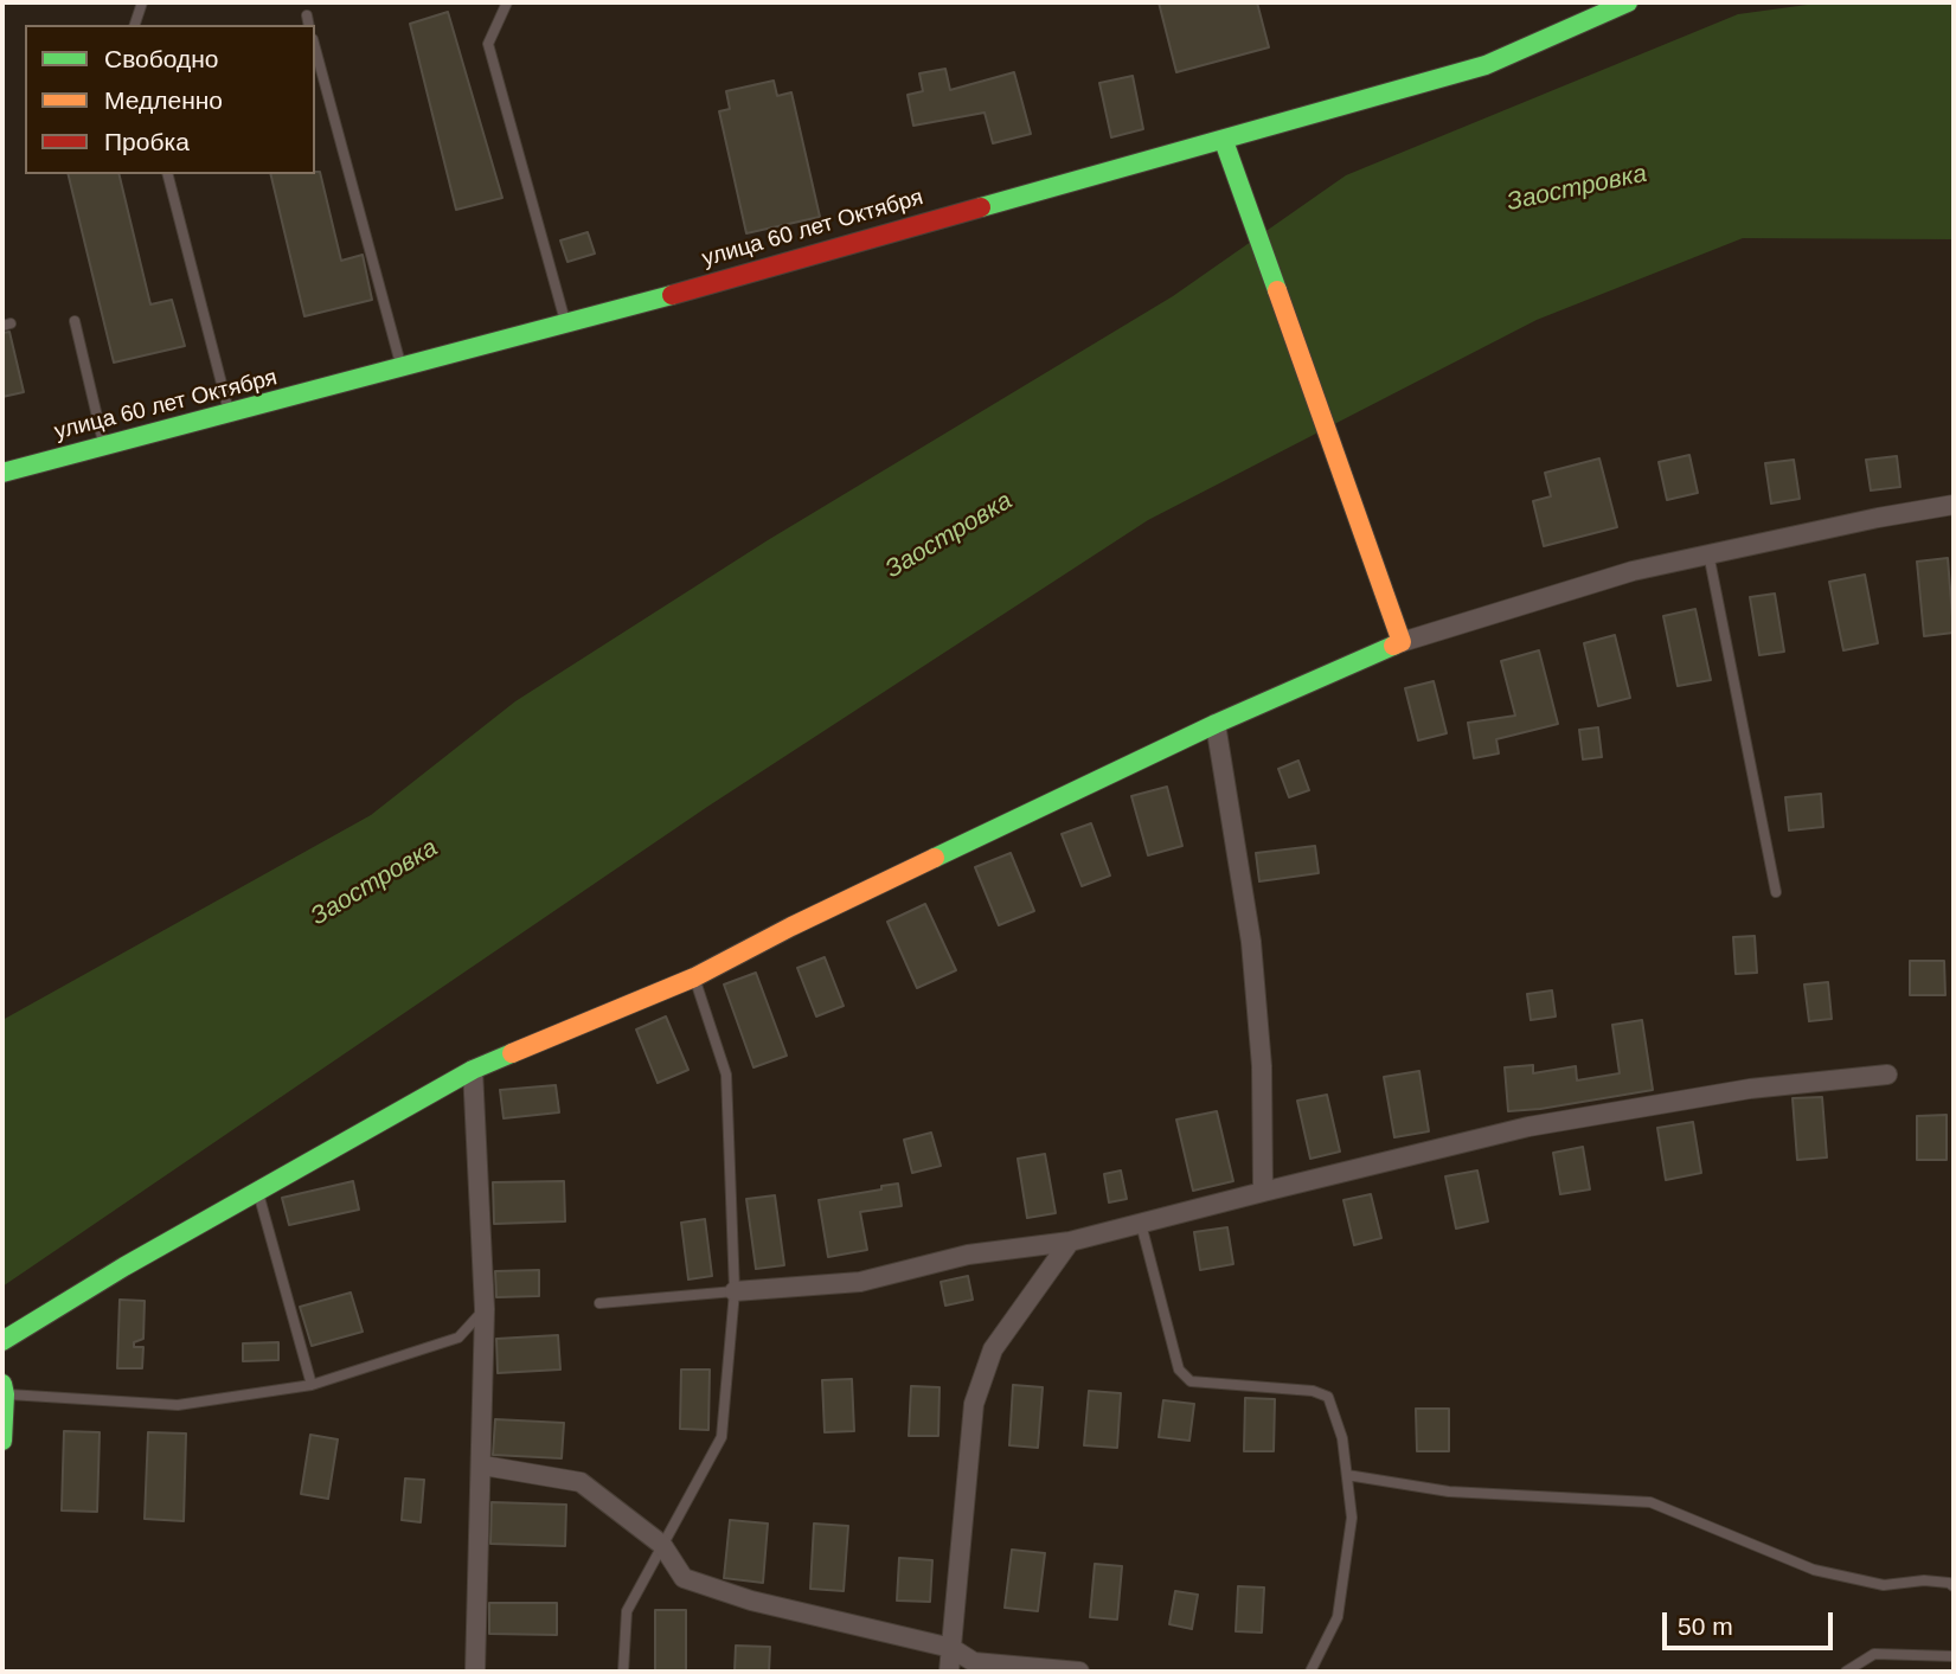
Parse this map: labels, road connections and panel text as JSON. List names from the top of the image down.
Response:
{
  "streets": {
    "street": ["улица 60 лет Октября"]
  },
  "water": ["Заостровка"],
  "legend": ["Свободно", "Медленно", "Пробка"],
  "scale_bar": "50 m"
}
